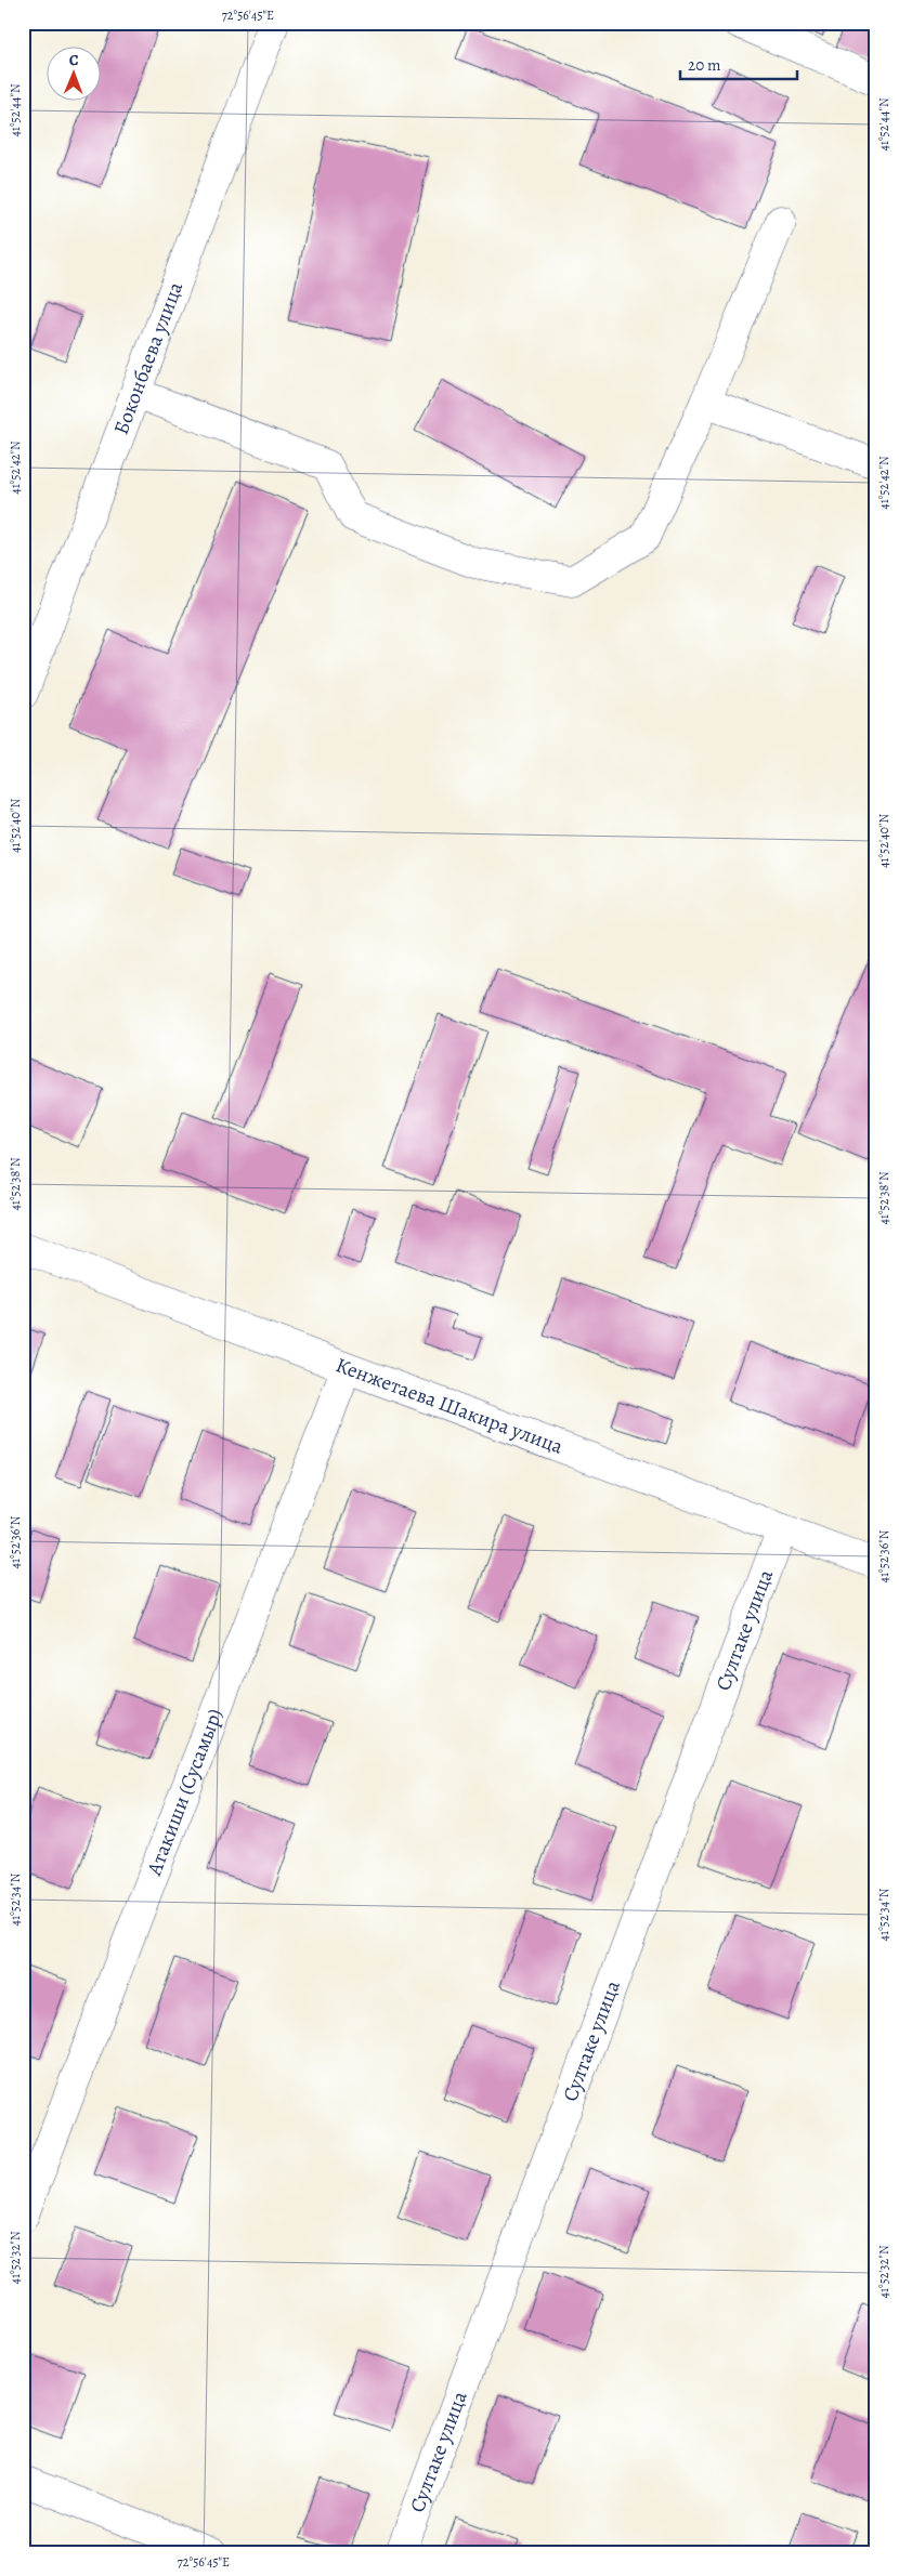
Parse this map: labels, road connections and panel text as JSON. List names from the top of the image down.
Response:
{
  "streets": {
    "street": [
      "Боконбаева улица",
      "Кенжетаева Шакира улица",
      "Султаке улица",
      "Атакиши (Сусамыр)"
    ]
  },
  "crossings": [
    ["Кенжетаева Шакира улица", "Султаке улица"],
    ["Кенжетаева Шакира улица", "Атакиши (Сусамыр)"]
  ],
  "scale_bar": "20 m",
  "north": "top",
  "coordinates": [
    "72°56'45\"E",
    "41°52'44\"N",
    "41°52'42\"N",
    "41°52'40\"N",
    "41°52'38\"N",
    "41°52'36\"N",
    "41°52'34\"N",
    "41°52'32\"N"
  ]
}
